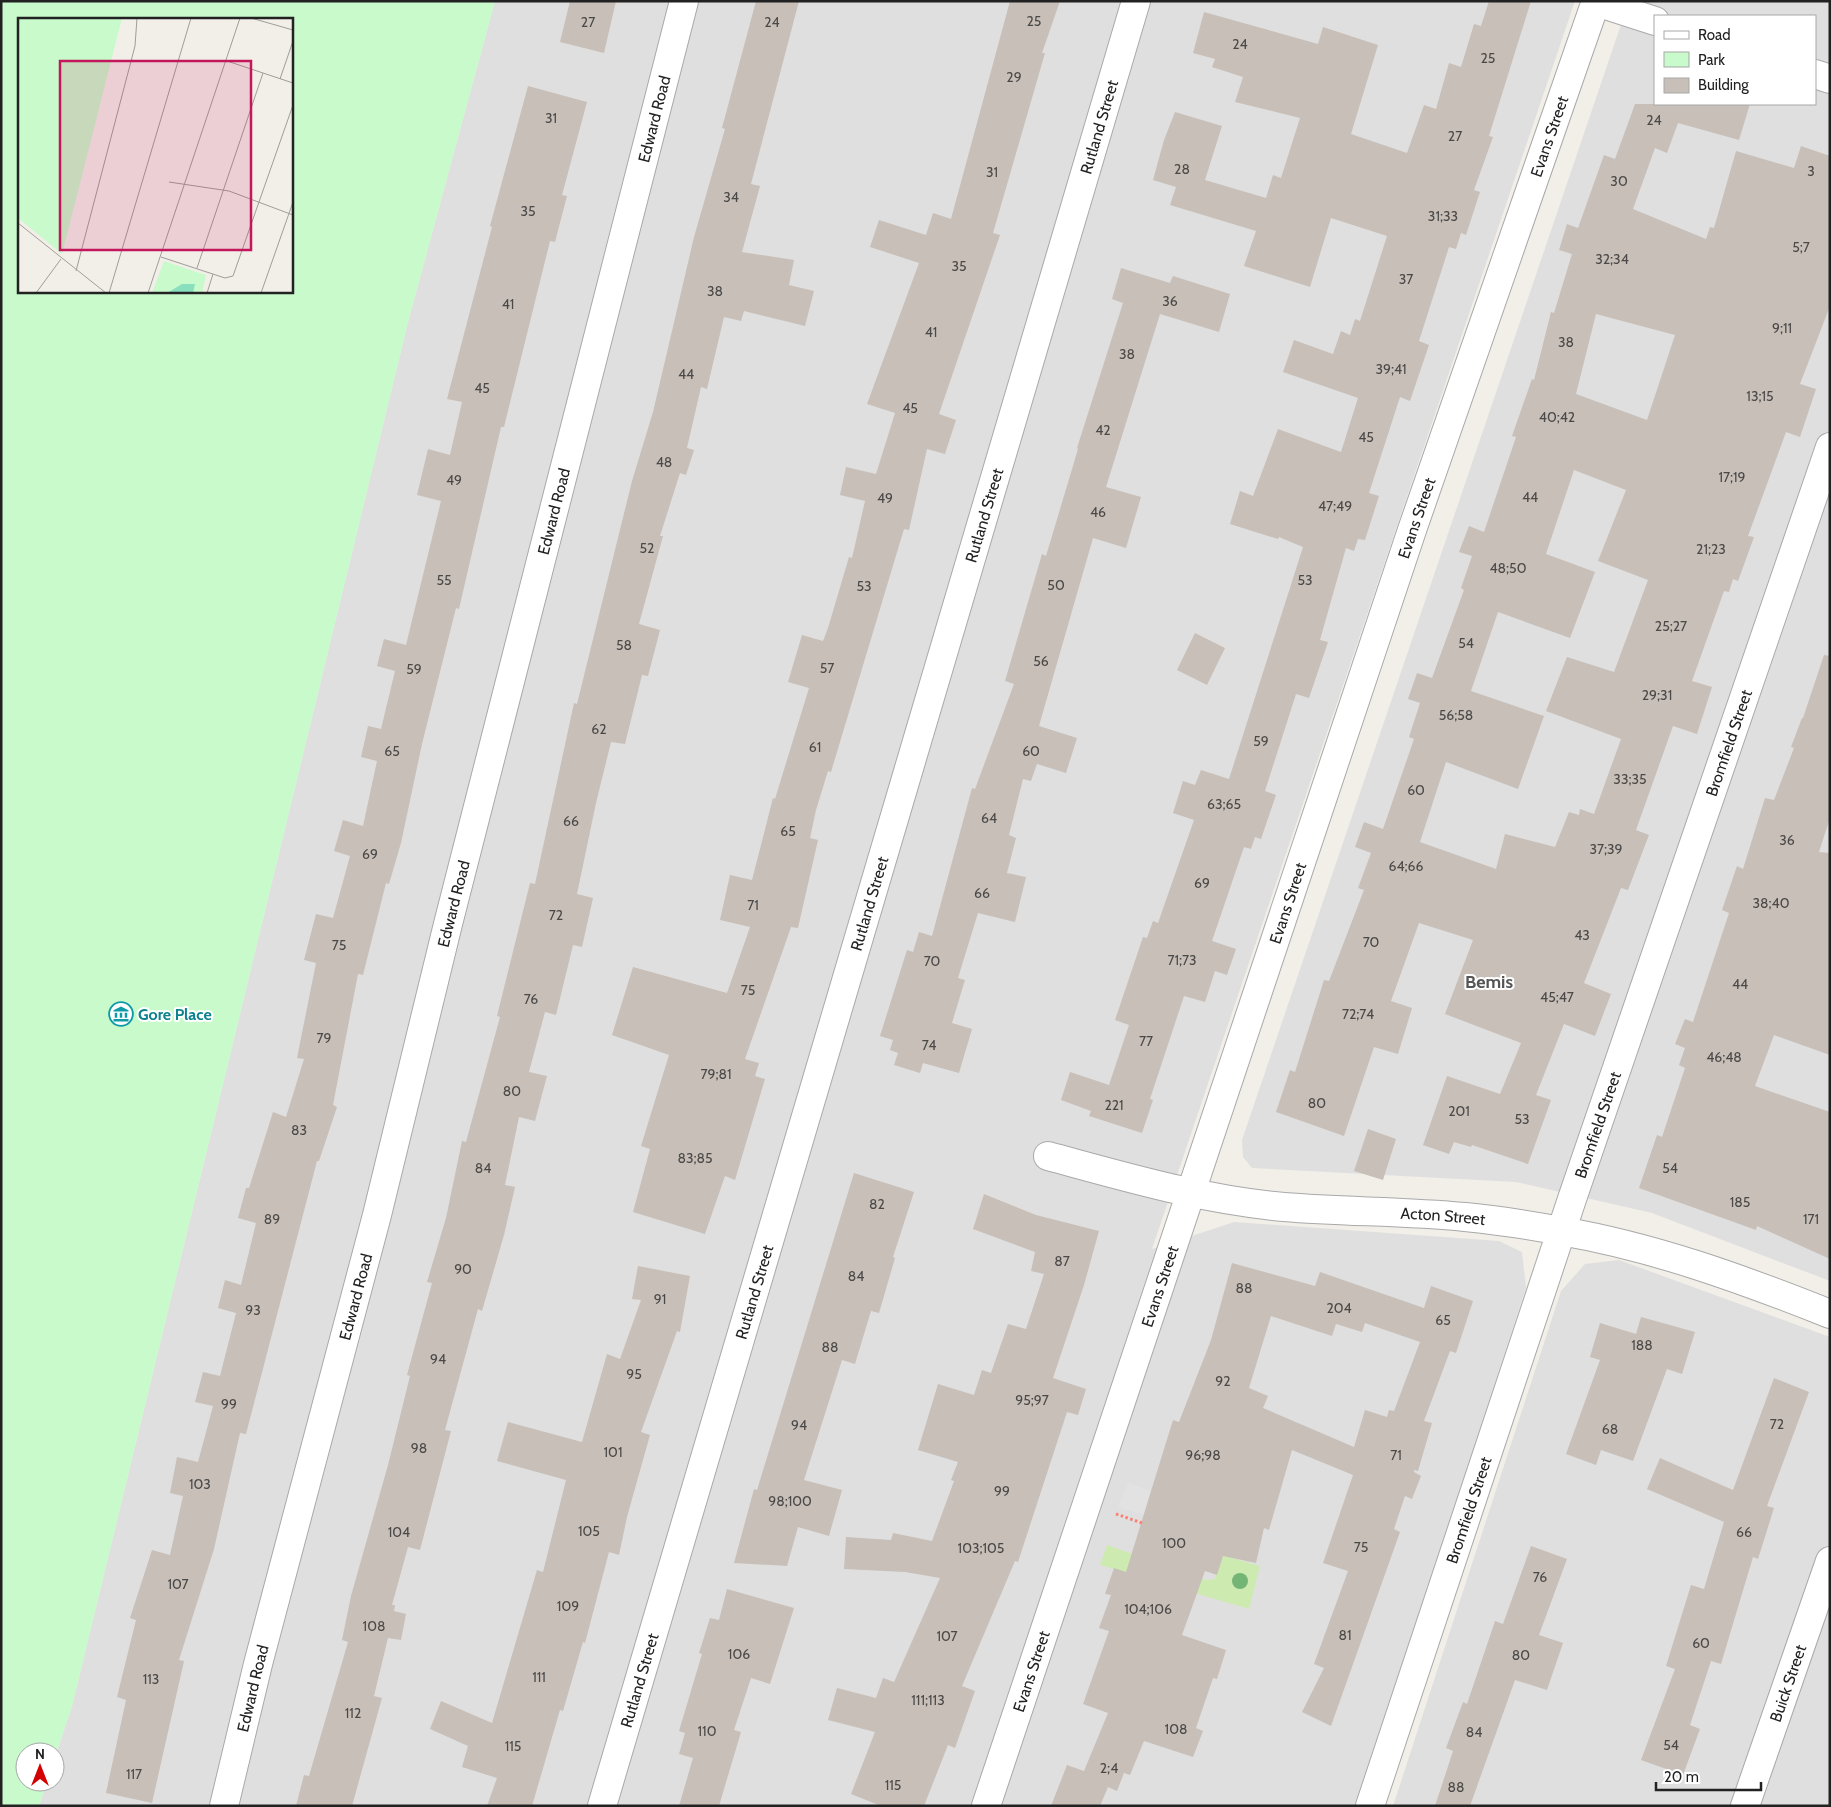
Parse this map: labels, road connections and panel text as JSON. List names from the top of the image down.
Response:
{
  "streets": {
    "street": [
      "Edward Road",
      "Rutland Street",
      "Evans Street",
      "Bromfield Street",
      "Acton Street",
      "Buick Street"
    ]
  },
  "crossings": [
    ["Evans Street", "Acton Street"],
    ["Bromfield Street", "Acton Street"]
  ],
  "districts": ["Bemis"],
  "places": {
    "museum": ["Gore Place"]
  },
  "house_numbers": [
    "25",
    "27",
    "24",
    "24",
    "25",
    "29",
    "31",
    "24",
    "27",
    "28",
    "3",
    "31",
    "30",
    "34",
    "35",
    "31;33",
    "5;7",
    "32;34",
    "35",
    "37",
    "38",
    "36",
    "41",
    "9;11",
    "41",
    "38",
    "38",
    "39;41",
    "44",
    "45",
    "13;15",
    "45",
    "40;42",
    "42",
    "45",
    "48",
    "17;19",
    "49",
    "44",
    "49",
    "47;49",
    "46",
    "52",
    "21;23",
    "48;50",
    "55",
    "53",
    "50",
    "53",
    "25;27",
    "54",
    "58",
    "56",
    "57",
    "59",
    "29;31",
    "56;58",
    "62",
    "59",
    "61",
    "65",
    "60",
    "33;35",
    "60",
    "63;65",
    "64",
    "66",
    "65",
    "36",
    "37;39",
    "69",
    "64;66",
    "69",
    "66",
    "38;40",
    "71",
    "72",
    "43",
    "70",
    "75",
    "71;73",
    "70",
    "44",
    "75",
    "45;47",
    "76",
    "72;74",
    "79",
    "77",
    "74",
    "46;48",
    "79;81",
    "80",
    "80",
    "221",
    "201",
    "53",
    "83",
    "83;85",
    "84",
    "54",
    "185",
    "82",
    "89",
    "171",
    "87",
    "90",
    "84",
    "88",
    "91",
    "204",
    "93",
    "65",
    "188",
    "88",
    "94",
    "95",
    "92",
    "95;97",
    "99",
    "72",
    "94",
    "68",
    "98",
    "101",
    "96;98",
    "71",
    "103",
    "99",
    "98;100",
    "105",
    "104",
    "66",
    "100",
    "75",
    "103;105",
    "76",
    "107",
    "109",
    "104;106",
    "108",
    "81",
    "107",
    "60",
    "106",
    "80",
    "111",
    "113",
    "111;113",
    "112",
    "108",
    "110",
    "84",
    "54",
    "115",
    "2;4",
    "117",
    "115",
    "88"
  ],
  "legend": ["Road", "Park", "Building"],
  "scale_bar": "20 m",
  "north": "top"
}
